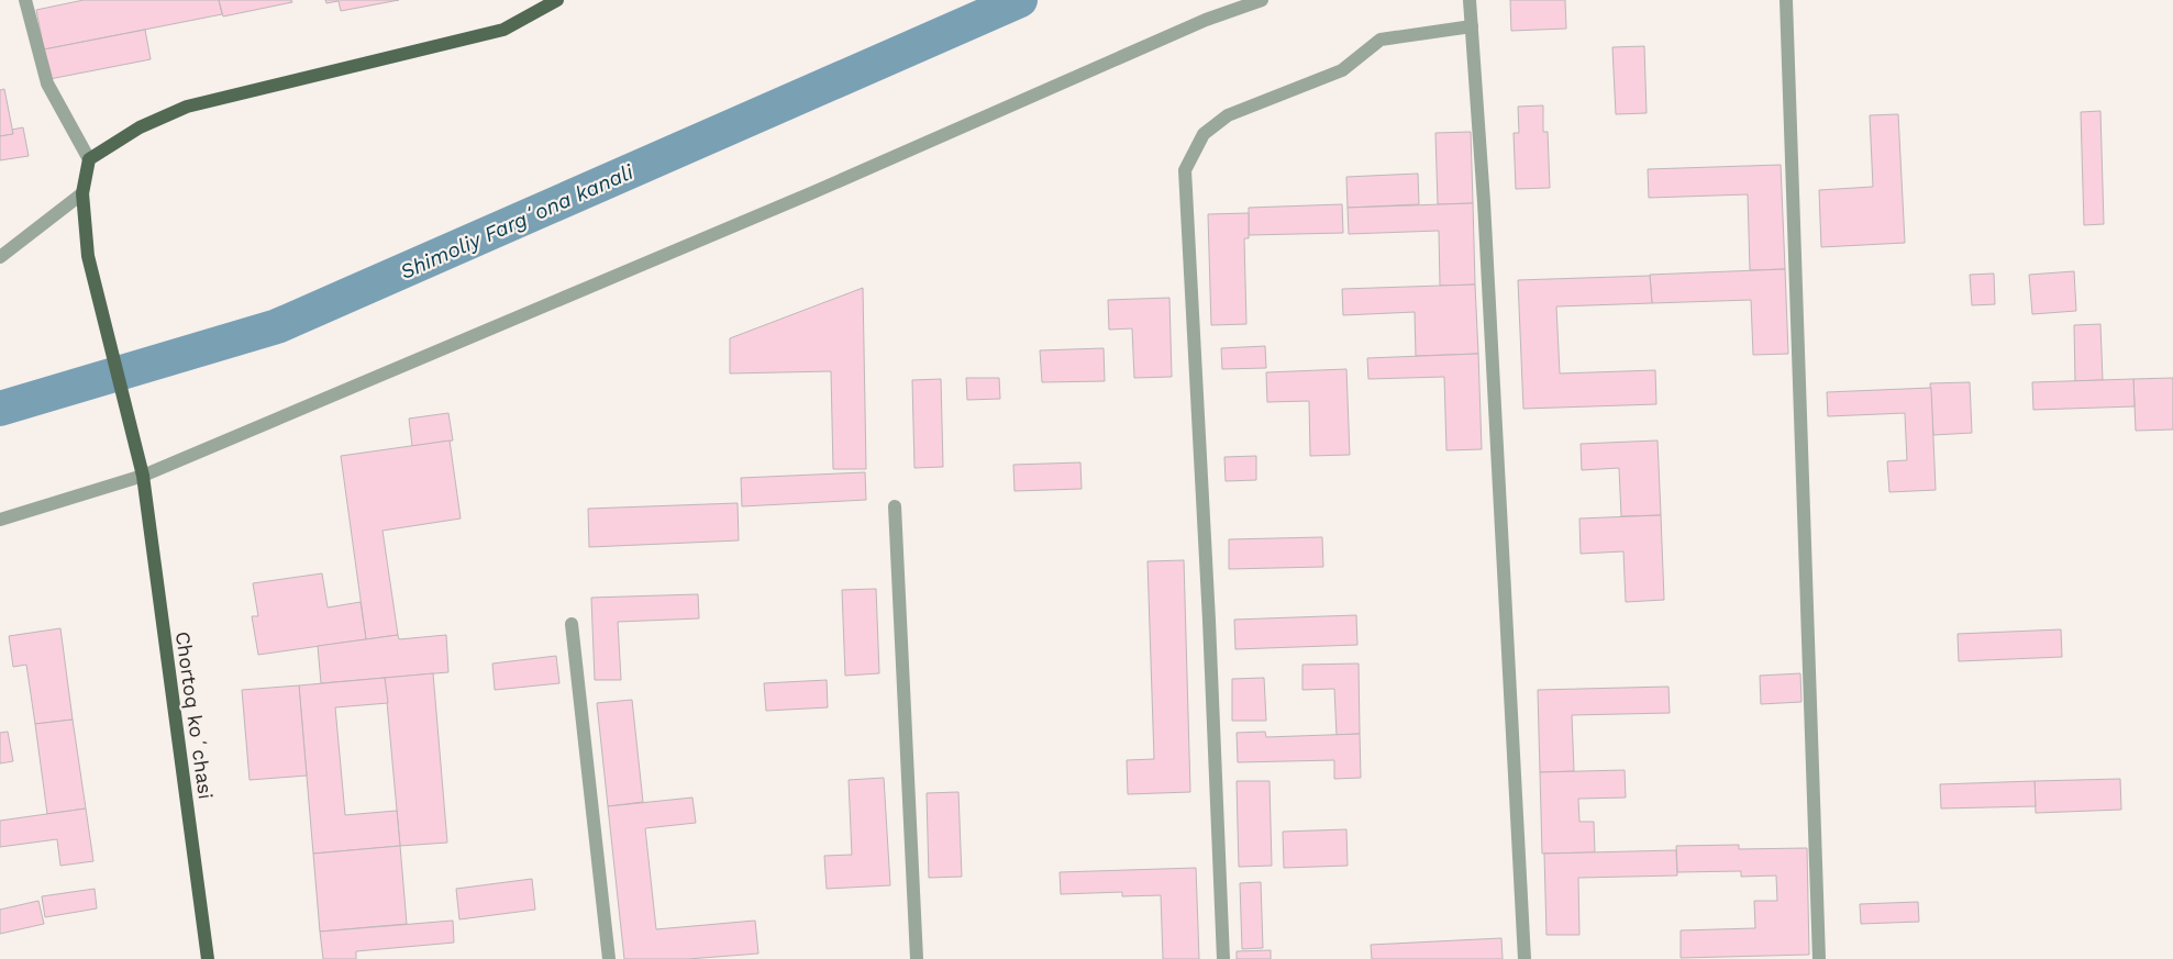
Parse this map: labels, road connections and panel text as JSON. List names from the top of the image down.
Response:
{
  "streets": {
    "main road": ["Chortoq koʻchasi"]
  },
  "water": ["Shimoliy Fargʻona kanali"]
}
